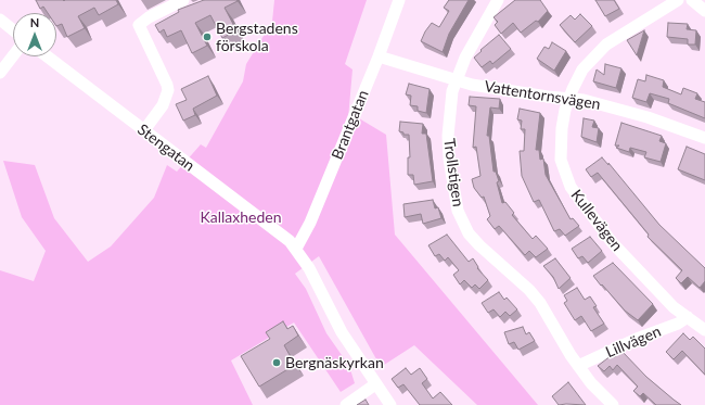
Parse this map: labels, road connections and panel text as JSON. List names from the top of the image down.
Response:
{
  "streets": {
    "street": [
      "Vattentornsvägen",
      "Brantgatan",
      "Stengatan",
      "Trollstigen",
      "Kullevägen",
      "Lillvägen"
    ]
  },
  "crossings": [
    ["Vattentornsvägen", "Brantgatan"],
    ["Vattentornsvägen", "Trollstigen"],
    ["Vattentornsvägen", "Kullevägen"],
    ["Brantgatan", "Stengatan"],
    ["Trollstigen", "Lillvägen"],
    ["Kullevägen", "Lillvägen"]
  ],
  "parks": ["Kallaxheden"],
  "places": ["Bergstadens förskola", "Bergnäskyrkan"],
  "north": "top"
}
